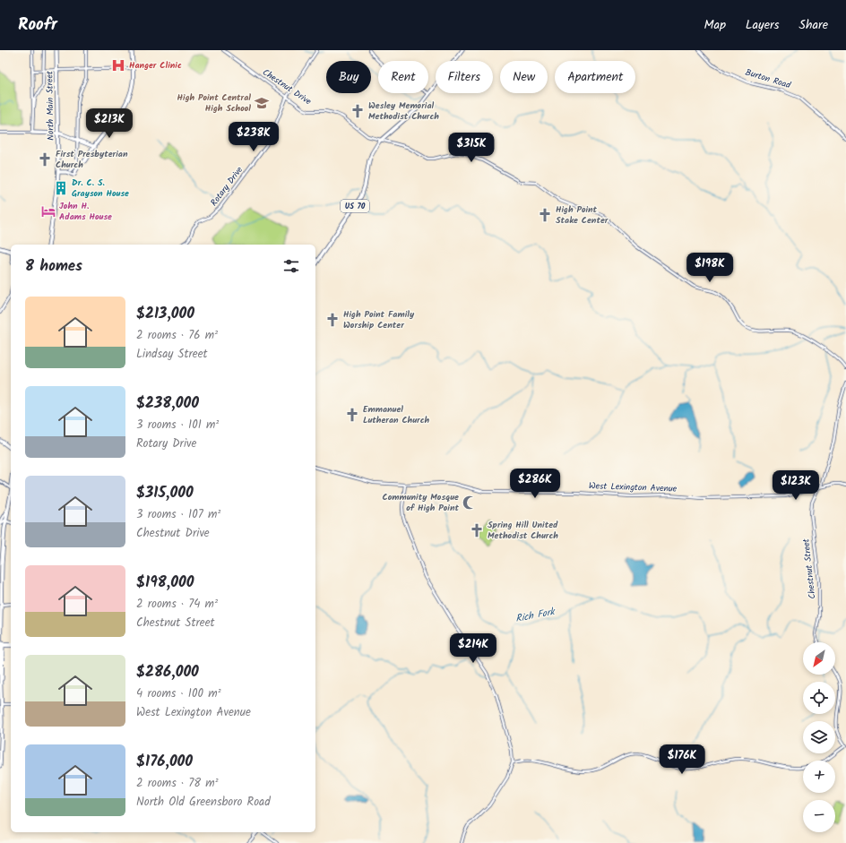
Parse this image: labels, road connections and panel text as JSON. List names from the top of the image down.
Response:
{
  "streets": {
    "main road": ["North Main Street", "US 70"],
    "street": [
      "Burton Road",
      "Chestnut Drive",
      "Rotary Drive",
      "West Lexington Avenue",
      "Chestnut Street"
    ]
  },
  "crossings": [
    ["Chestnut Drive", "Rotary Drive"],
    ["Chestnut Drive", "US 70"],
    ["West Lexington Avenue", "Chestnut Street"]
  ],
  "water": ["Rich Fork"],
  "places": {
    "hospital": ["Hanger Clinic"],
    "school or university": ["High Point Central High School"],
    "church": [
      "Wesley Memorial Methodist Church",
      "First Presbyterian Church",
      "High Point Stake Center",
      "High Point Family Worship Center",
      "Emmanuel Lutheran Church",
      "Spring Hill United Methodist Church"
    ],
    "building": ["Dr. C. S. Grayson House"],
    "hotel": ["John H. Adams House"],
    "mosque": ["Community Mosque of High Point"]
  },
  "north": "bottom left",
  "page": {
    "header": "Roofr",
    "nav": ["Map", "Layers", "Share"],
    "chip": [
      "Buy",
      "Rent",
      "Filters",
      "New",
      "Apartment"
    ],
    "price": [
      "$213K",
      "$238K",
      "$315K",
      "$198K",
      "$286K",
      "$123K",
      "$214K",
      "$176K"
    ],
    "heading": "8 homes",
    "list": [
      {
        "name": "$213,000",
        "note": "2 rooms · 76 m² · Lindsay Street"
      },
      {
        "name": "$238,000",
        "note": "3 rooms · 101 m² · Rotary Drive"
      },
      {
        "name": "$315,000",
        "note": "3 rooms · 107 m² · Chestnut Drive"
      },
      {
        "name": "$198,000",
        "note": "2 rooms · 74 m² · Chestnut Street"
      },
      {
        "name": "$286,000",
        "note": "4 rooms · 100 m² · West Lexington Avenue"
      },
      {
        "name": "$176,000",
        "note": "2 rooms · 78 m² · North Old Greensboro Road"
      }
    ],
    "map_buttons": ["+", "−"]
  }
}
